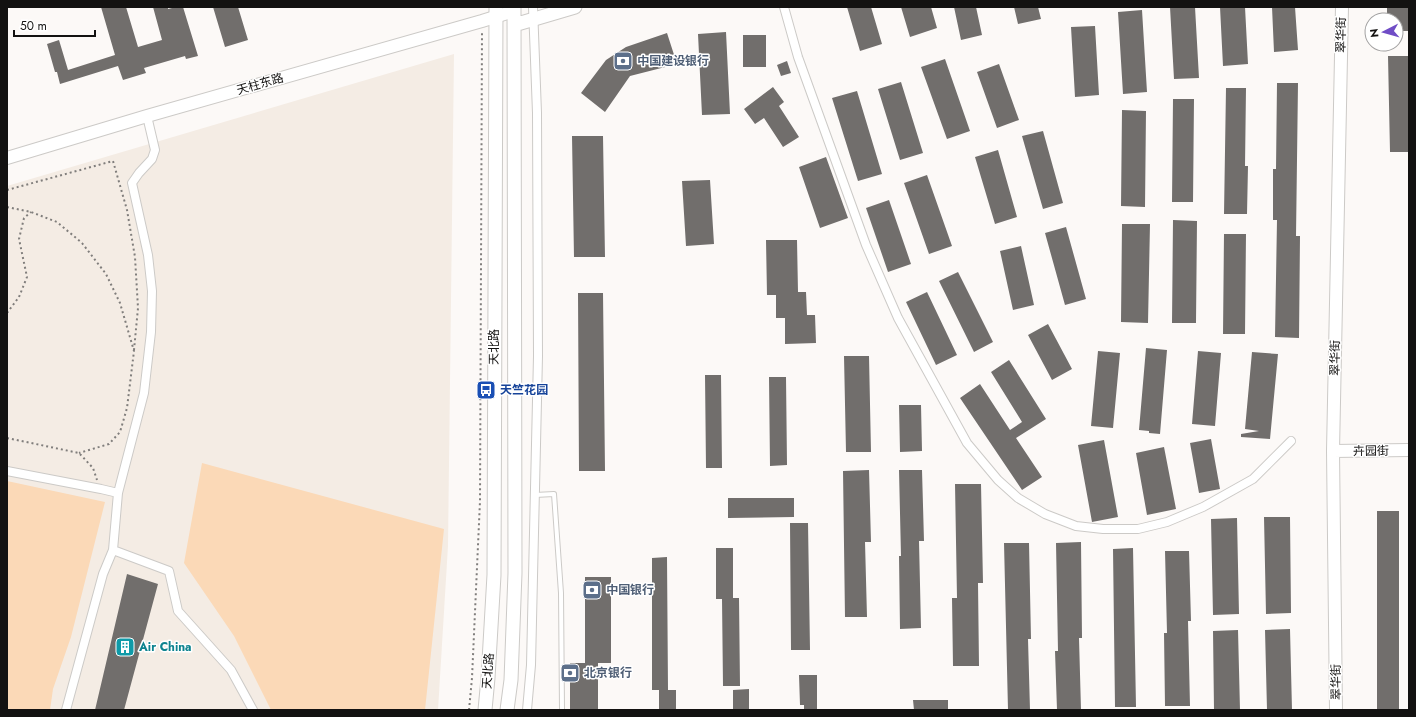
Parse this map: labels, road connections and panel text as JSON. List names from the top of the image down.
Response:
{
  "streets": {
    "main road": ["天北路"],
    "street": ["翠华街", "天柱东路", "卉园街"]
  },
  "crossings": [
    ["翠华街", "卉园街"],
    ["天柱东路", "天北路"]
  ],
  "places": {
    "bank": ["中国建设银行", "中国银行", "北京银行"],
    "bus stop": ["天竺花园"],
    "building": ["Air China"]
  },
  "scale_bar": "50 m",
  "north": "left"
}
